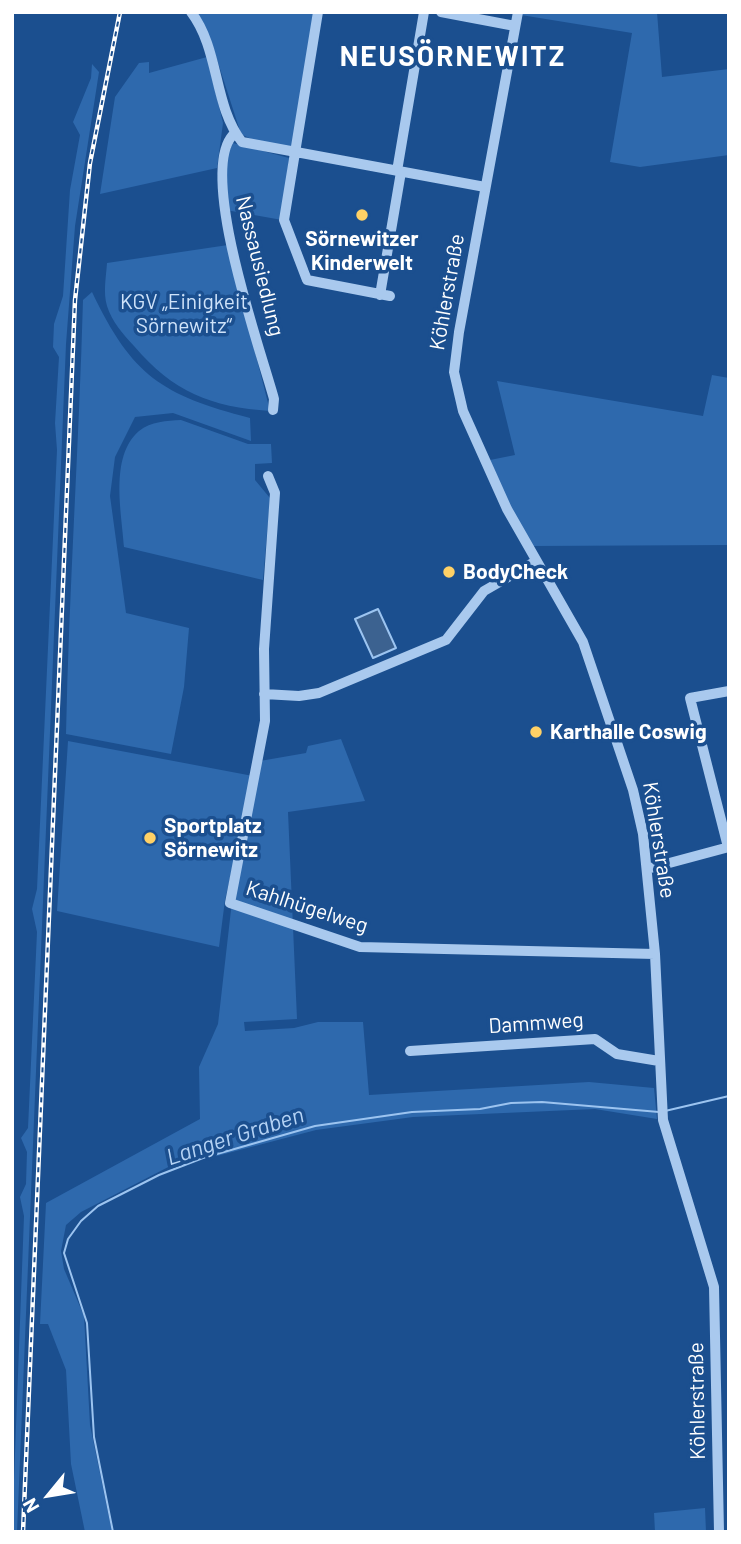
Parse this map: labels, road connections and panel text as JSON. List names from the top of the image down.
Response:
{
  "streets": {
    "street": [
      "Nassausiedlung",
      "Köhlerstraße",
      "Kahlhügelweg",
      "Dammweg"
    ]
  },
  "crossings": [
    ["Köhlerstraße", "Kahlhügelweg"],
    ["Köhlerstraße", "Dammweg"]
  ],
  "districts": ["NEUSÖRNEWITZ"],
  "water": ["Langer Graben"],
  "parks": ["KGV „Einigkeit Sörnewitz“"],
  "places": [
    "Sörnewitzer Kinderwelt",
    "BodyCheck",
    "Karthalle Coswig",
    "Sportplatz Sörnewitz"
  ],
  "north": "bottom left"
}
